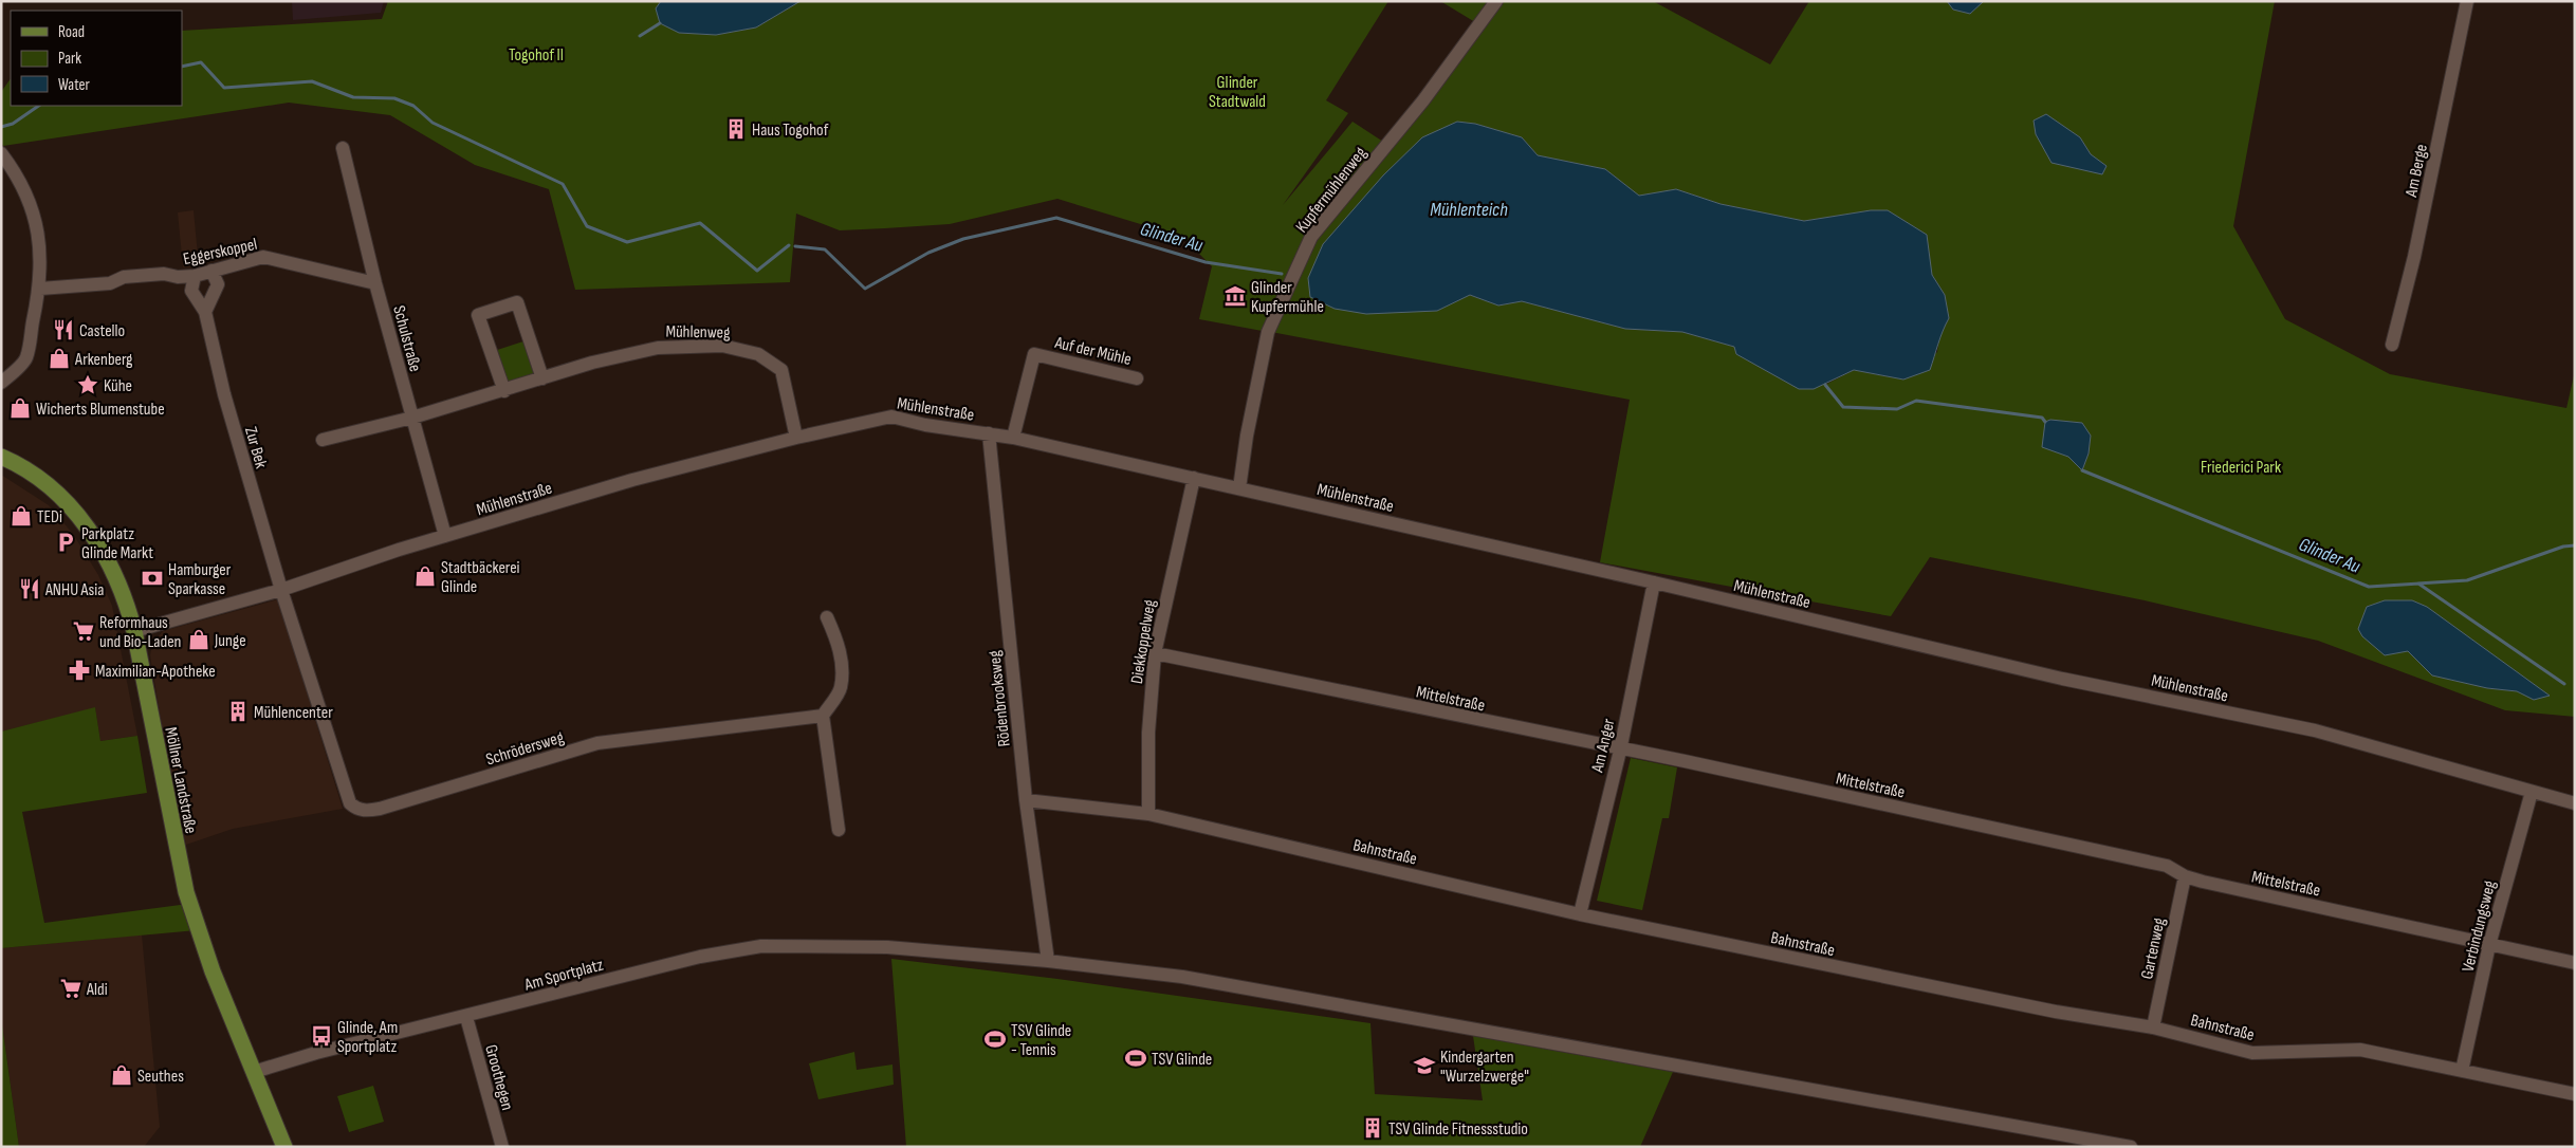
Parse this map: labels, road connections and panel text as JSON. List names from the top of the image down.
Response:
{
  "streets": {
    "main road": ["Möllner Landstraße"],
    "street": [
      "Am Berge",
      "Kupfermühlenweg",
      "Eggerskoppel",
      "Mühlenweg",
      "Schulstraße",
      "Auf der Mühle",
      "Mühlenstraße",
      "Zur Bek",
      "Diekkoppelweg",
      "Mittelstraße",
      "Rödenbrooksweg",
      "Am Anger",
      "Schrödersweg",
      "Bahnstraße",
      "Verbindungsweg",
      "Gartenweg",
      "Am Sportplatz",
      "Groothegen"
    ]
  },
  "crossings": [
    ["Kupfermühlenweg", "Mühlenstraße"],
    ["Eggerskoppel", "Schulstraße"],
    ["Eggerskoppel", "Zur Bek"],
    ["Mühlenweg", "Schulstraße"],
    ["Mühlenweg", "Mühlenstraße"],
    ["Schulstraße", "Mühlenstraße"],
    ["Auf der Mühle", "Mühlenstraße"],
    ["Mühlenstraße", "Zur Bek"],
    ["Mühlenstraße", "Diekkoppelweg"],
    ["Mühlenstraße", "Rödenbrooksweg"],
    ["Mühlenstraße", "Am Anger"],
    ["Mühlenstraße", "Schrödersweg"],
    ["Mühlenstraße", "Möllner Landstraße"],
    ["Mühlenstraße", "Verbindungsweg"],
    ["Zur Bek", "Schrödersweg"],
    ["Diekkoppelweg", "Mittelstraße"],
    ["Diekkoppelweg", "Bahnstraße"],
    ["Mittelstraße", "Am Anger"],
    ["Mittelstraße", "Verbindungsweg"],
    ["Mittelstraße", "Gartenweg"],
    ["Rödenbrooksweg", "Bahnstraße"],
    ["Rödenbrooksweg", "Am Sportplatz"],
    ["Am Anger", "Bahnstraße"],
    ["Möllner Landstraße", "Am Sportplatz"],
    ["Bahnstraße", "Verbindungsweg"],
    ["Bahnstraße", "Gartenweg"],
    ["Am Sportplatz", "Groothegen"]
  ],
  "water": ["Mühlenteich", "Glinder Au"],
  "parks": ["Togohof II", "Glinder Stadtwald", "Friederici Park"],
  "places": {
    "building": ["Haus Togohof", "Mühlencenter", "TSV Glinde Fitnessstudio"],
    "museum": ["Glinder Kupfermühle"],
    "restaurant": ["Castello", "ANHU Asia"],
    "shop": [
      "Arkenberg",
      "Wicherts Blumenstube",
      "TEDi",
      "Stadtbäckerei Glinde",
      "Junge",
      "Seuthes"
    ],
    "place": ["Kühe"],
    "parking": ["Parkplatz Glinde Markt"],
    "bank": ["Hamburger Sparkasse"],
    "supermarket": ["Reformhaus und Bio-Laden", "Aldi"],
    "pharmacy": ["Maximilian-Apotheke"],
    "bus stop": ["Glinde, Am Sportplatz"],
    "sports": ["TSV Glinde - Tennis", "TSV Glinde"],
    "school or university": ["Kindergarten \"Wurzelzwerge\""]
  },
  "legend": ["Road", "Park", "Water"]
}
